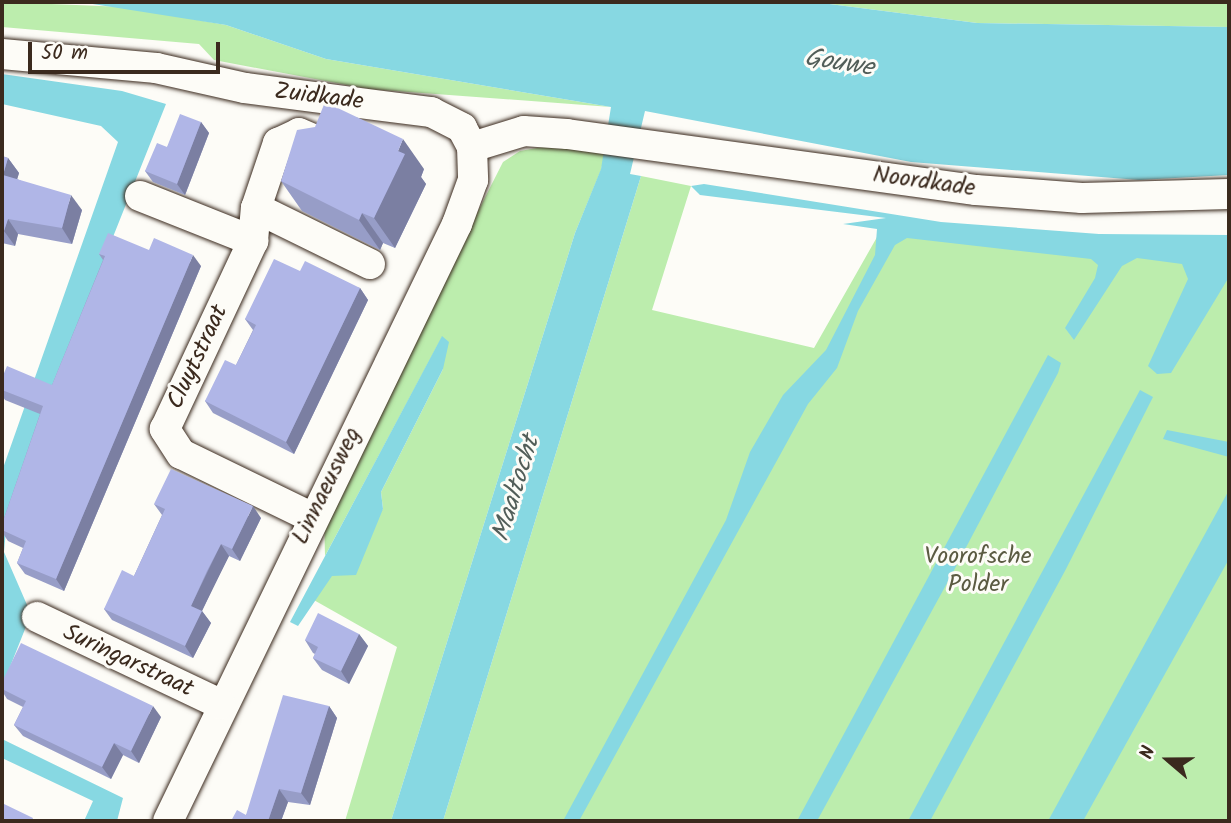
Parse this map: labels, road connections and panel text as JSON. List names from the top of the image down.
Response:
{
  "streets": {
    "street": [
      "Zuidkade",
      "Noordkade",
      "Cluytstraat",
      "Linnaeusweg",
      "Suringarstraat"
    ]
  },
  "crossings": [
    ["Zuidkade", "Noordkade"],
    ["Zuidkade", "Linnaeusweg"],
    ["Noordkade", "Linnaeusweg"],
    ["Cluytstraat", "Linnaeusweg"],
    ["Linnaeusweg", "Suringarstraat"]
  ],
  "water": ["Gouwe", "Maaltocht"],
  "parks": ["Voorofsche Polder"],
  "scale_bar": "50 m",
  "north": "left"
}
